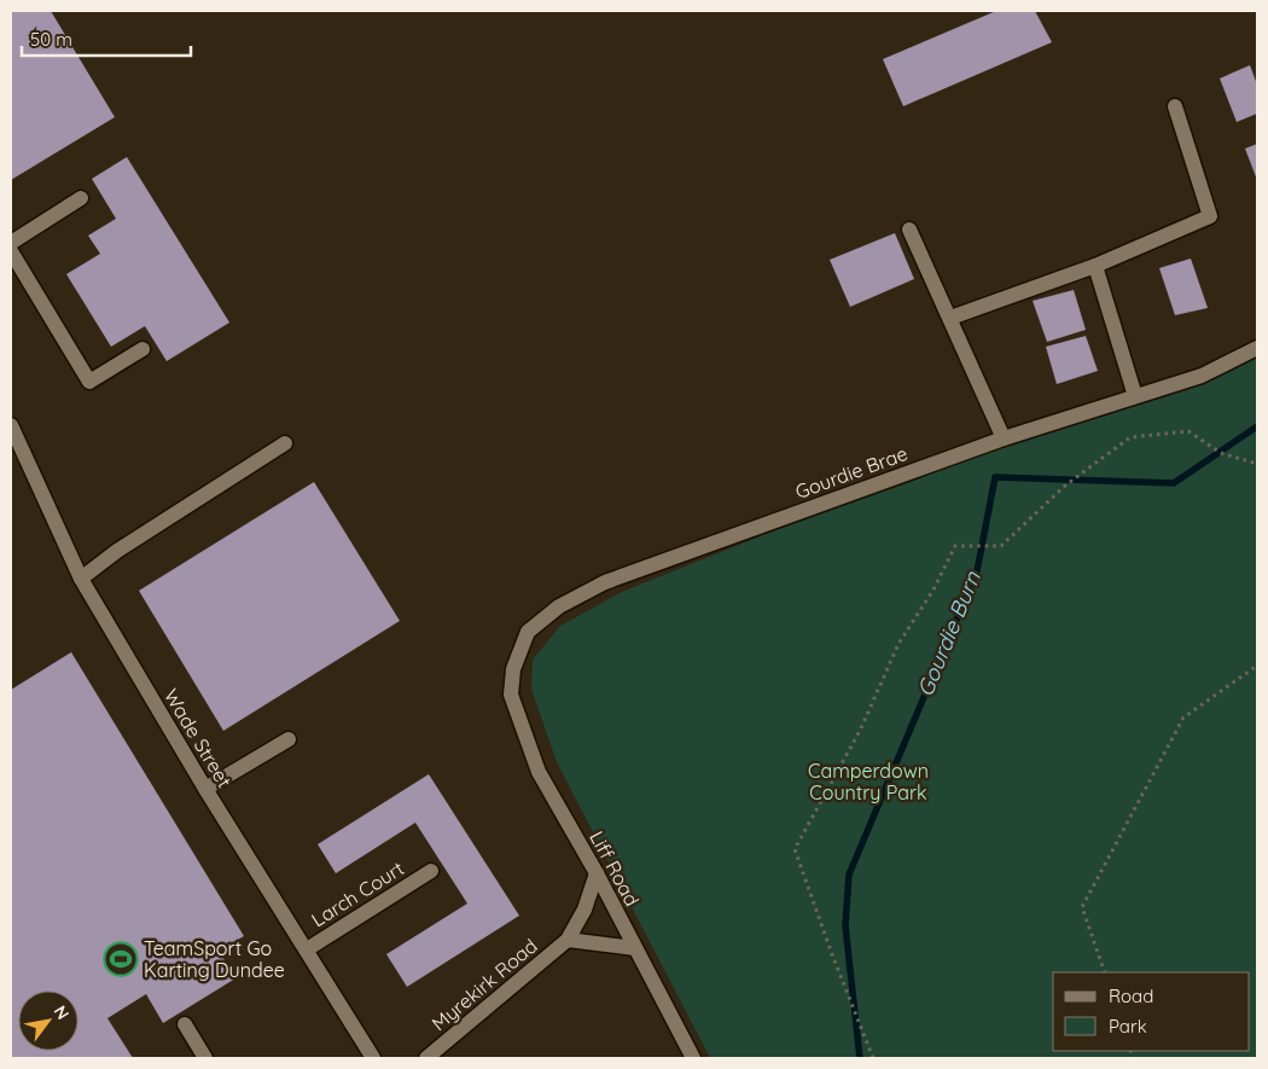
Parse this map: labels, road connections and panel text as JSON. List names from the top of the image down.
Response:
{
  "streets": {
    "street": [
      "Gourdie Brae",
      "Wade Street",
      "Liff Road",
      "Larch Court",
      "Myrekirk Road"
    ]
  },
  "crossings": [
    ["Gourdie Brae", "Liff Road"],
    ["Wade Street", "Larch Court"],
    ["Liff Road", "Myrekirk Road"]
  ],
  "water": ["Gourdie Burn"],
  "parks": ["Camperdown Country Park"],
  "places": {
    "sports": ["TeamSport Go Karting Dundee"]
  },
  "legend": ["Road", "Park"],
  "scale_bar": "50 m",
  "north": "top right"
}
